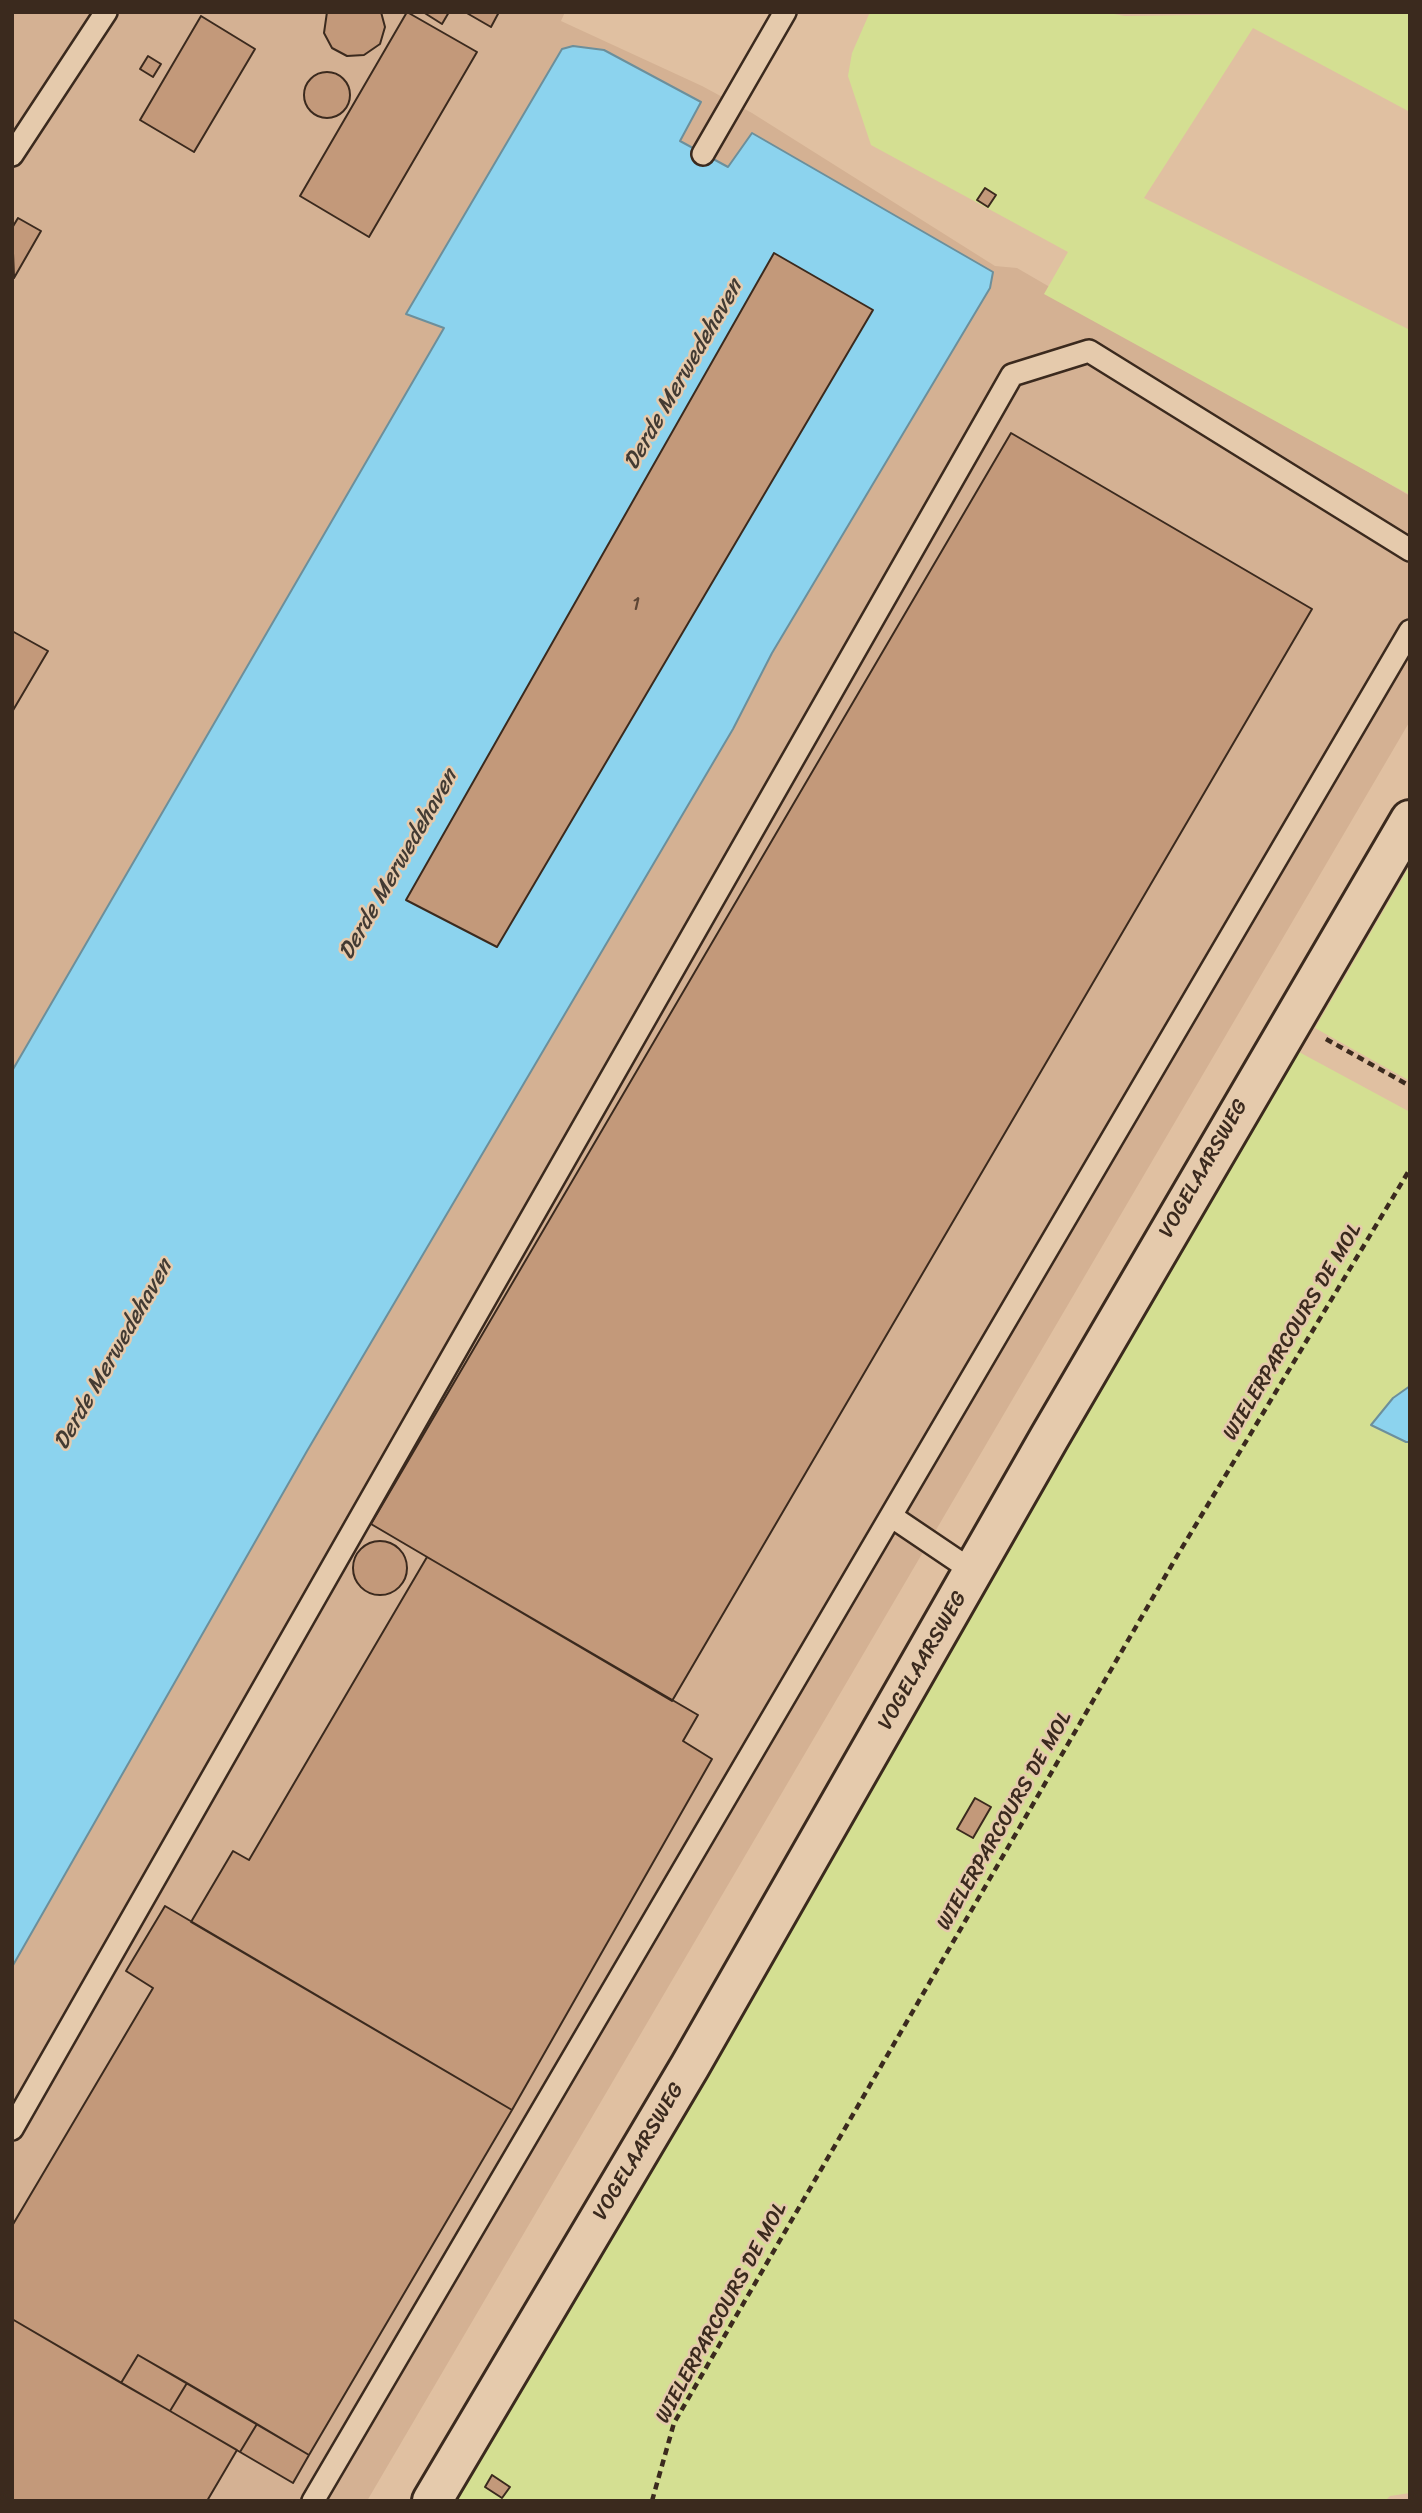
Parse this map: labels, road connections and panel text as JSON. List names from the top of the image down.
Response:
{
  "streets": {
    "street": ["VOGELAARSWEG"],
    "path": ["WIELERPARCOURS DE MOL"]
  },
  "water": ["Derde Merwedehaven"],
  "house_numbers": ["1"]
}
